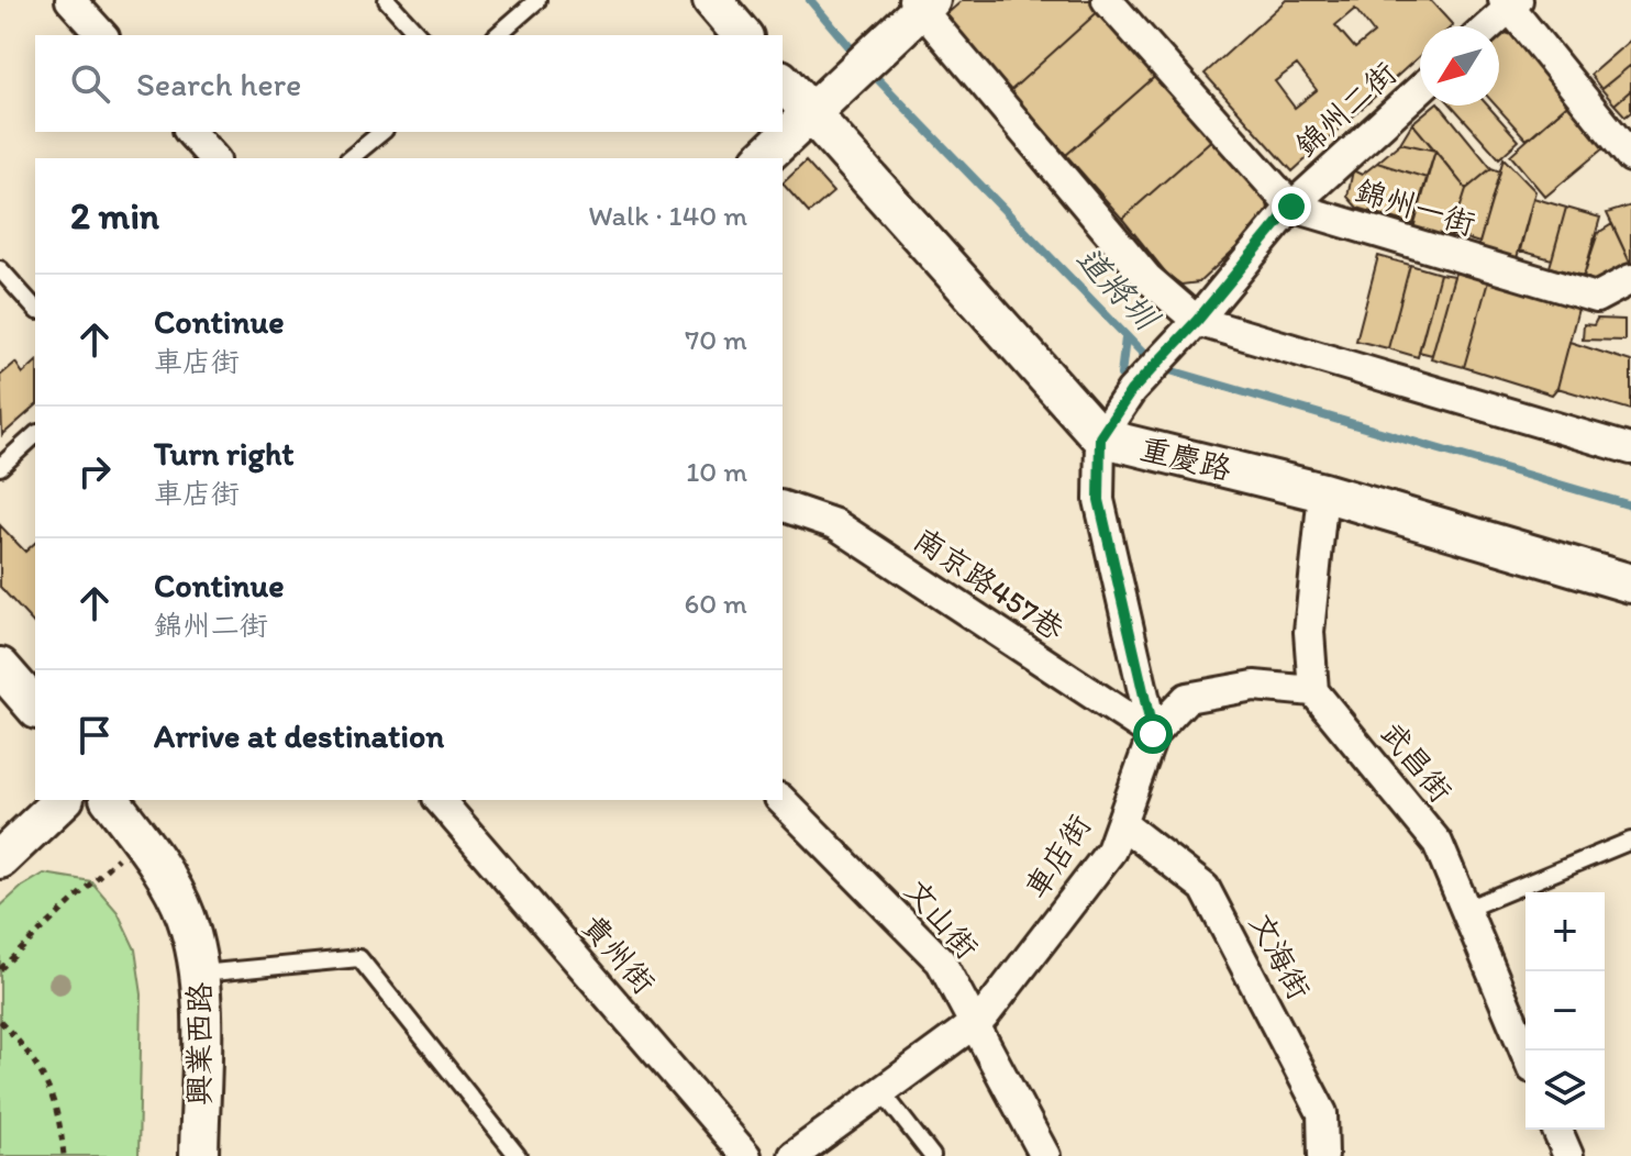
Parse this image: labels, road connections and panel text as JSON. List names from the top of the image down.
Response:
{
  "streets": {
    "street": [
      "錦州二街",
      "錦州一街",
      "重慶路",
      "南京路457巷",
      "武昌街",
      "車店街",
      "文山街",
      "貴州街",
      "文海街",
      "興業西路"
    ]
  },
  "crossings": [
    ["錦州二街", "錦州一街"],
    ["錦州二街", "重慶路"],
    ["南京路457巷", "車店街"],
    ["車店街", "文山街"],
    ["車店街", "文海街"]
  ],
  "water": ["道將圳"],
  "north": "bottom left",
  "page": {
    "search": "Search here",
    "heading": ["2 min", "Walk · 140 m"],
    "list": [
      ["Continue", "車店街", "70 m"],
      ["Turn right", "車店街", "10 m"],
      ["Continue", "錦州二街", "60 m"],
      "Arrive at destination"
    ],
    "map_buttons": ["+", "−"]
  }
}
